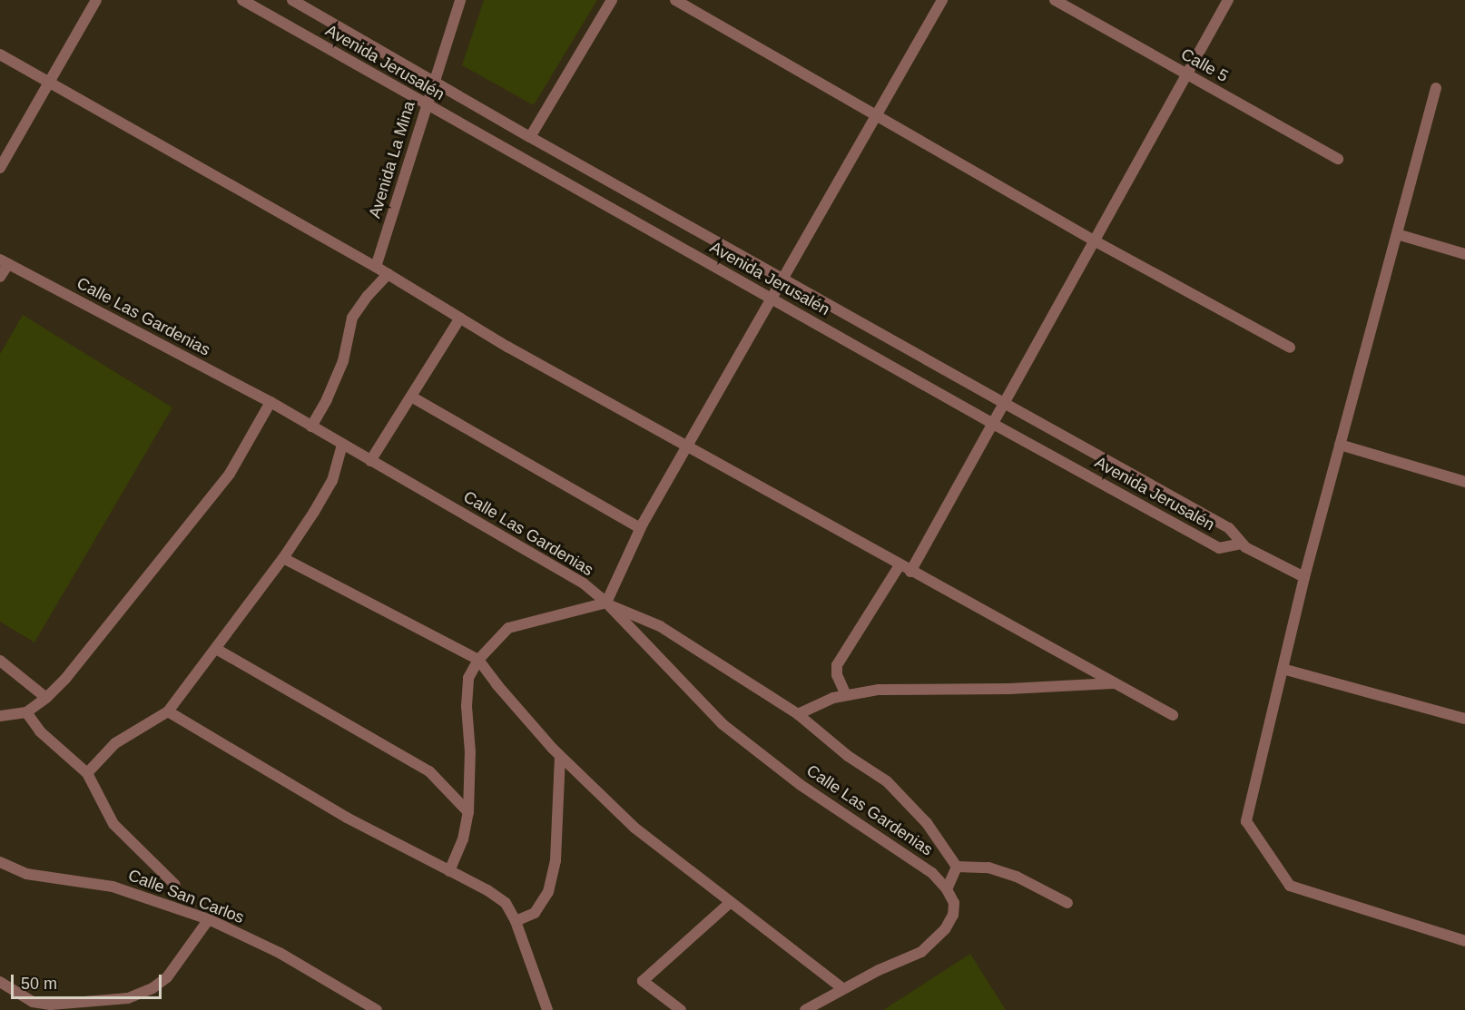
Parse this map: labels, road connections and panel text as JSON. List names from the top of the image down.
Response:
{
  "streets": {
    "street": [
      "Avenida Jerusalén",
      "Calle 5",
      "Avenida La Mina",
      "Calle Las Gardenias",
      "Calle San Carlos"
    ]
  },
  "crossings": [
    ["Avenida Jerusalén", "Avenida La Mina"]
  ],
  "scale_bar": "50 m"
}
